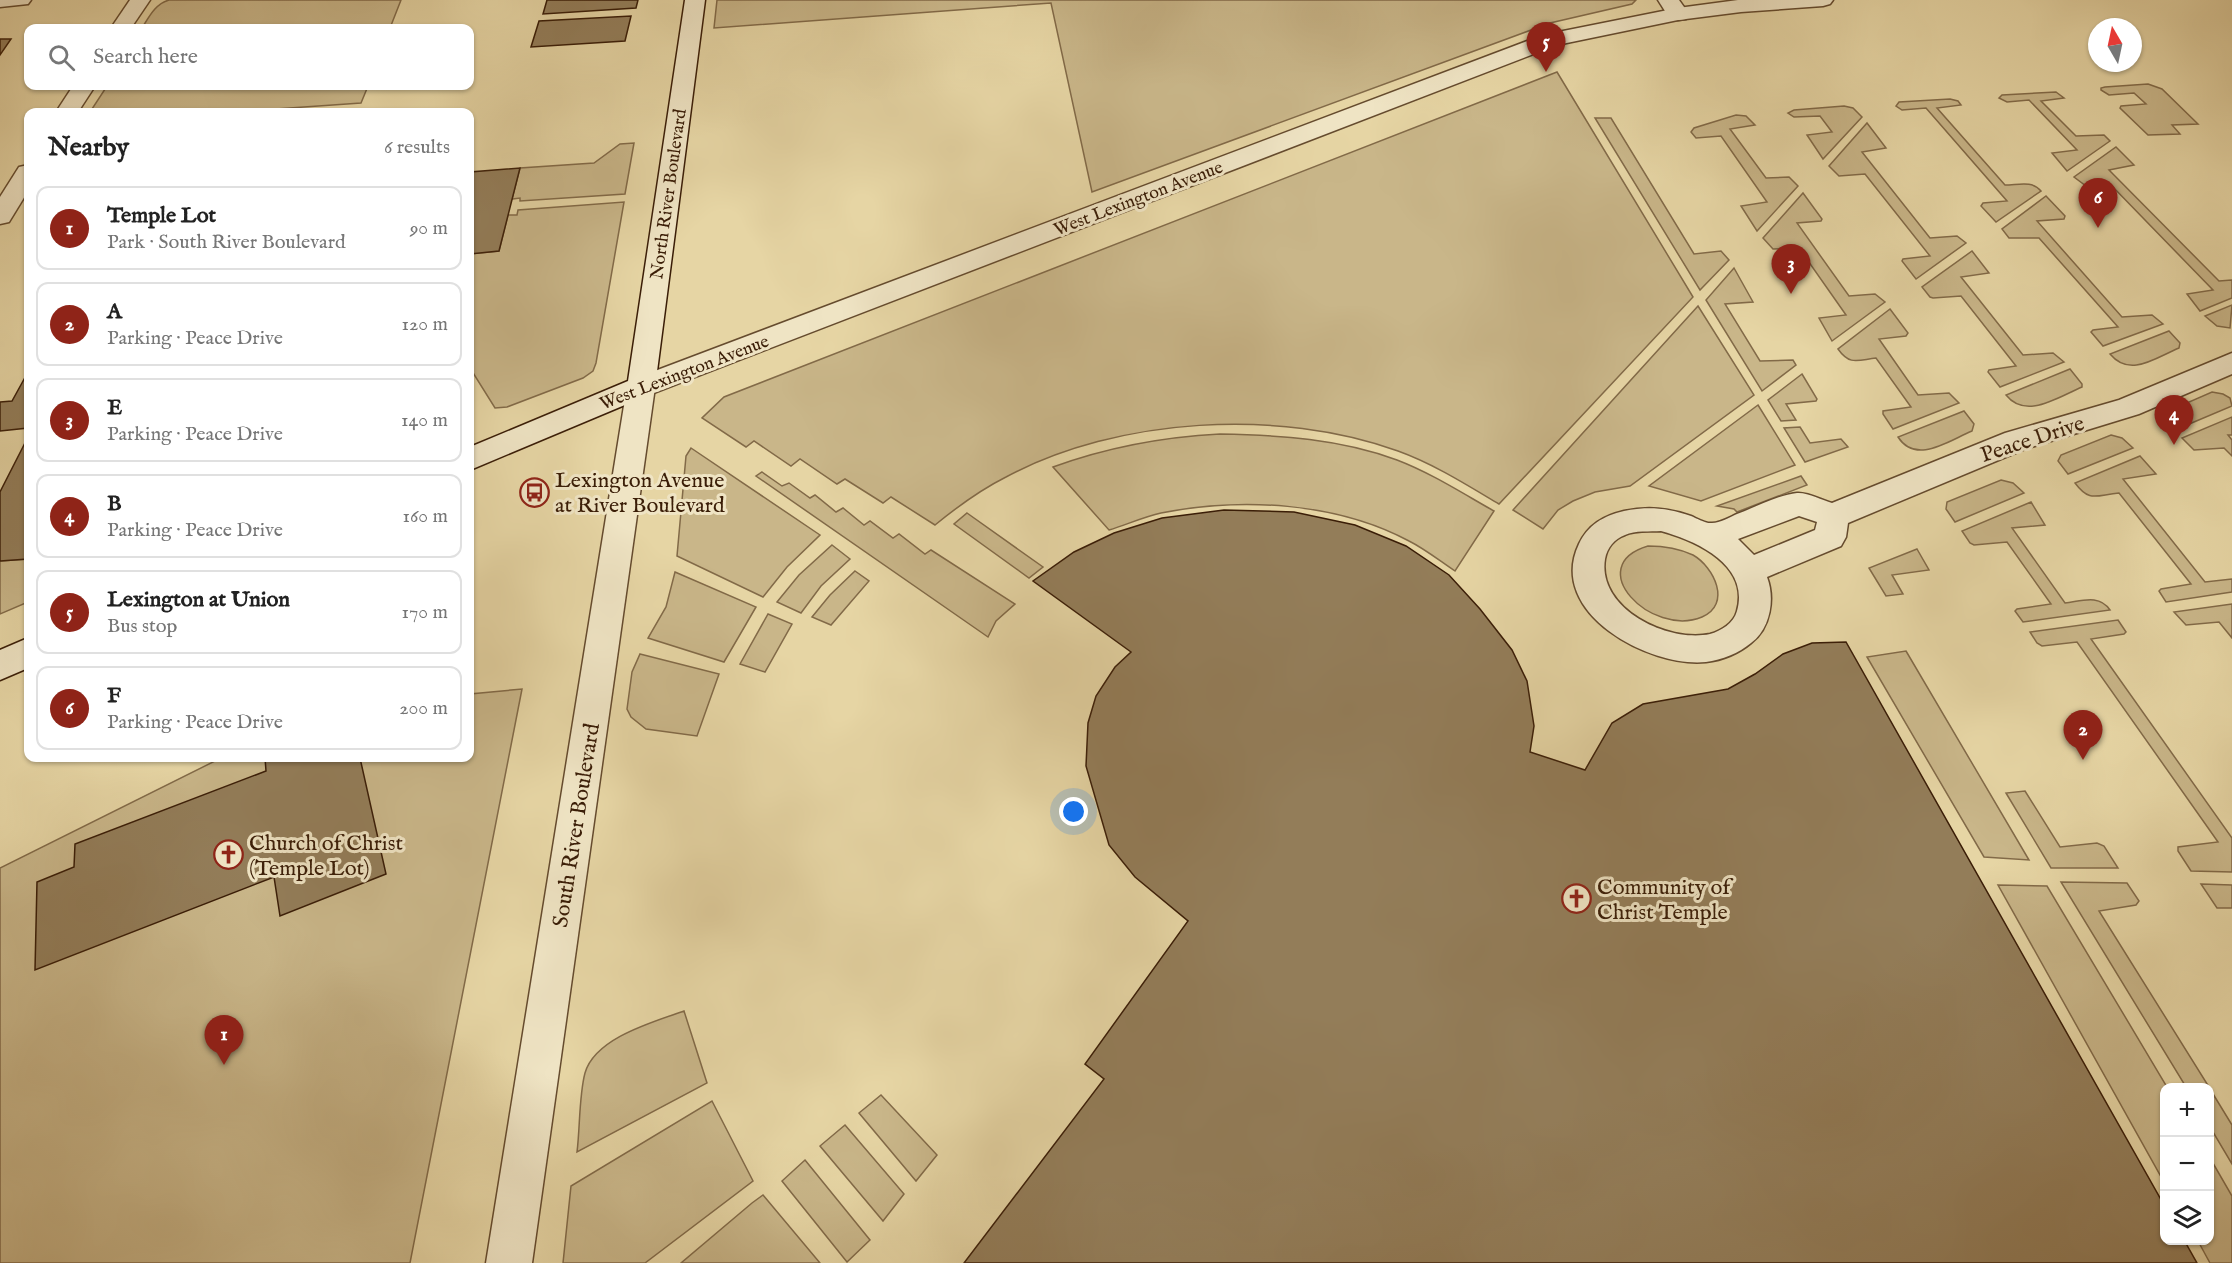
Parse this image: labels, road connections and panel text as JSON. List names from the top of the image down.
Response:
{
  "streets": {
    "street": [
      "North River Boulevard",
      "West Lexington Avenue",
      "Peace Drive",
      "South River Boulevard"
    ]
  },
  "crossings": [
    ["North River Boulevard", "West Lexington Avenue"],
    ["North River Boulevard", "South River Boulevard"],
    ["West Lexington Avenue", "South River Boulevard"]
  ],
  "places": {
    "bus stop": ["Lexington Avenue at River Boulevard"],
    "church": ["Church of Christ (Temple Lot)", "Community of Christ Temple"]
  },
  "north": "top",
  "page": {
    "pins": [
      "5",
      "6",
      "3",
      "4",
      "2",
      "1"
    ],
    "search": "Search here",
    "heading": ["Nearby", "6 results"],
    "list": [
      {
        "mark": "1",
        "name": "Temple Lot",
        "note": "Park · South River Boulevard",
        "value": "90 m"
      },
      {
        "mark": "2",
        "name": "A",
        "note": "Parking · Peace Drive",
        "value": "120 m"
      },
      {
        "mark": "3",
        "name": "E",
        "note": "Parking · Peace Drive",
        "value": "140 m"
      },
      {
        "mark": "4",
        "name": "B",
        "note": "Parking · Peace Drive",
        "value": "160 m"
      },
      {
        "mark": "5",
        "name": "Lexington at Union",
        "note": "Bus stop",
        "value": "170 m"
      },
      {
        "mark": "6",
        "name": "F",
        "note": "Parking · Peace Drive",
        "value": "200 m"
      }
    ],
    "map_buttons": ["+", "−"]
  }
}
